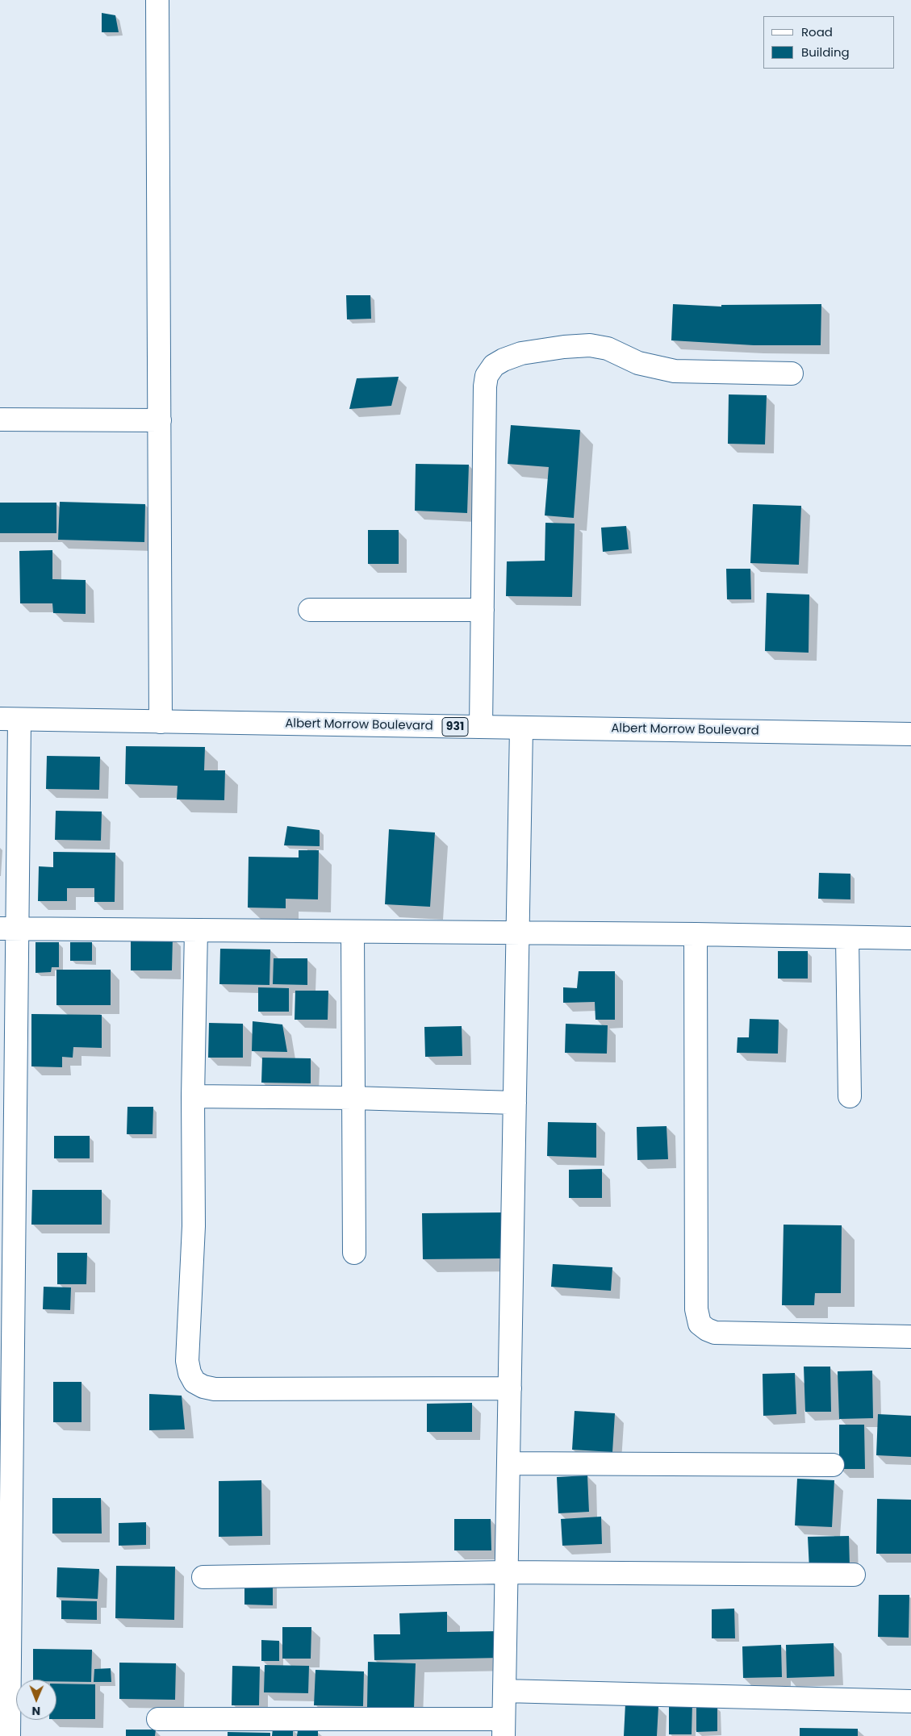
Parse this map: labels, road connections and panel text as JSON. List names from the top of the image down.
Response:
{
  "streets": {
    "main road": ["Albert Morrow Boulevard", "931"]
  },
  "legend": ["Road", "Building"],
  "north": "bottom"
}
